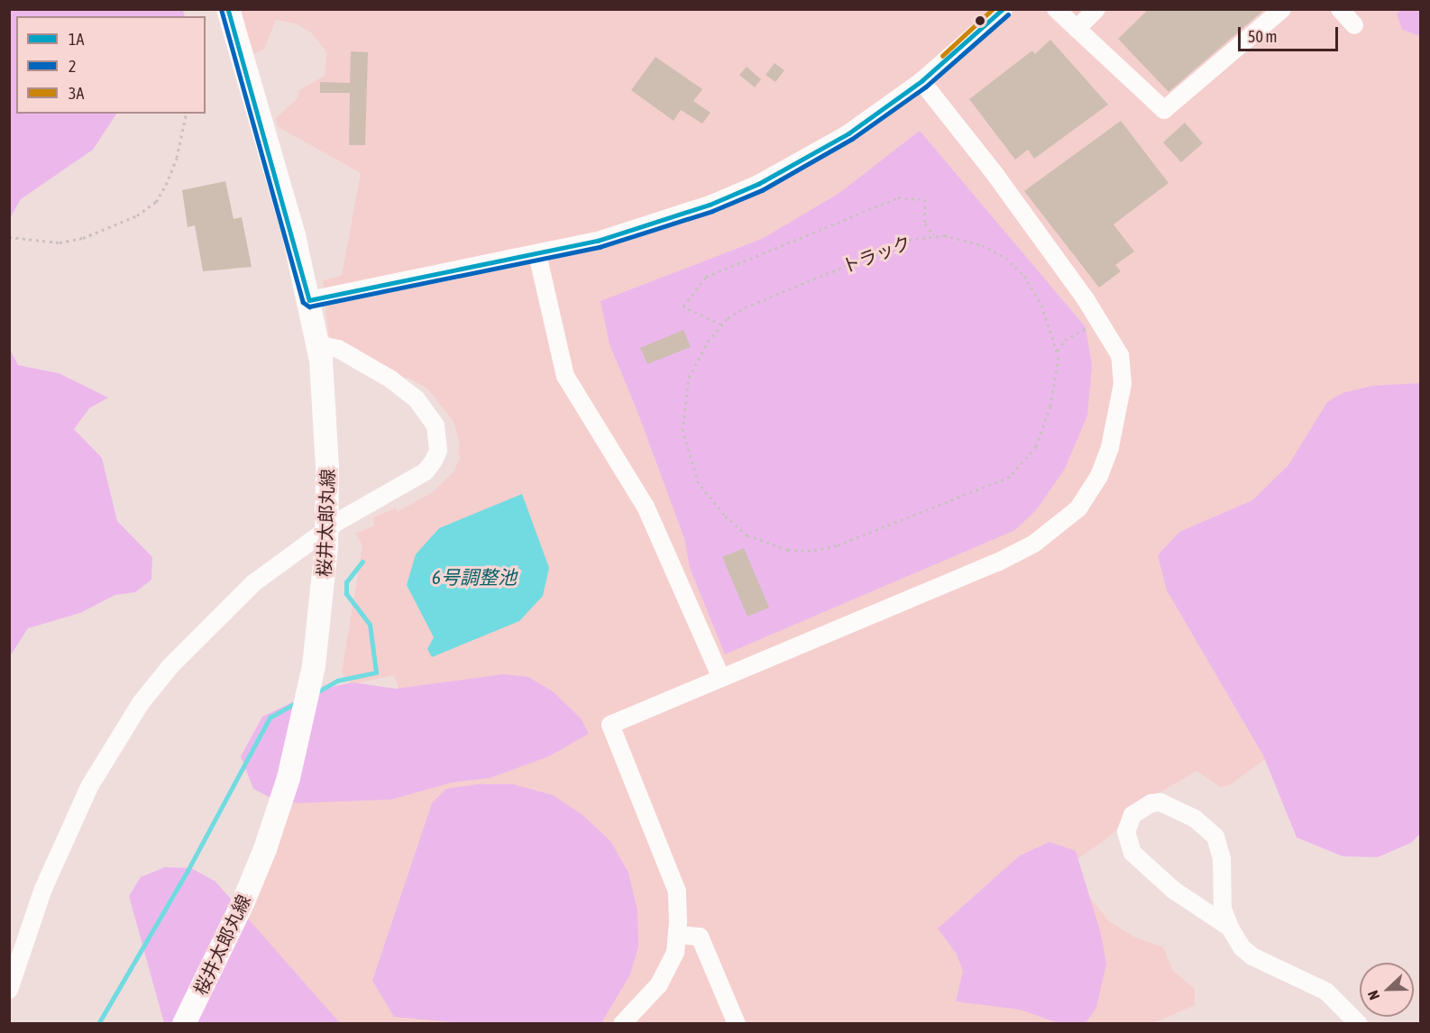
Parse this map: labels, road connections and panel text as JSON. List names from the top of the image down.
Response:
{
  "streets": {
    "main road": ["桜井太郎丸線"],
    "path": ["トラック"]
  },
  "water": ["6号調整池"],
  "lines": ["transit line 1A", "transit line 3A", "transit line 2"],
  "legend": ["1A", "2", "3A"],
  "scale_bar": "50 m",
  "north": "left"
}
